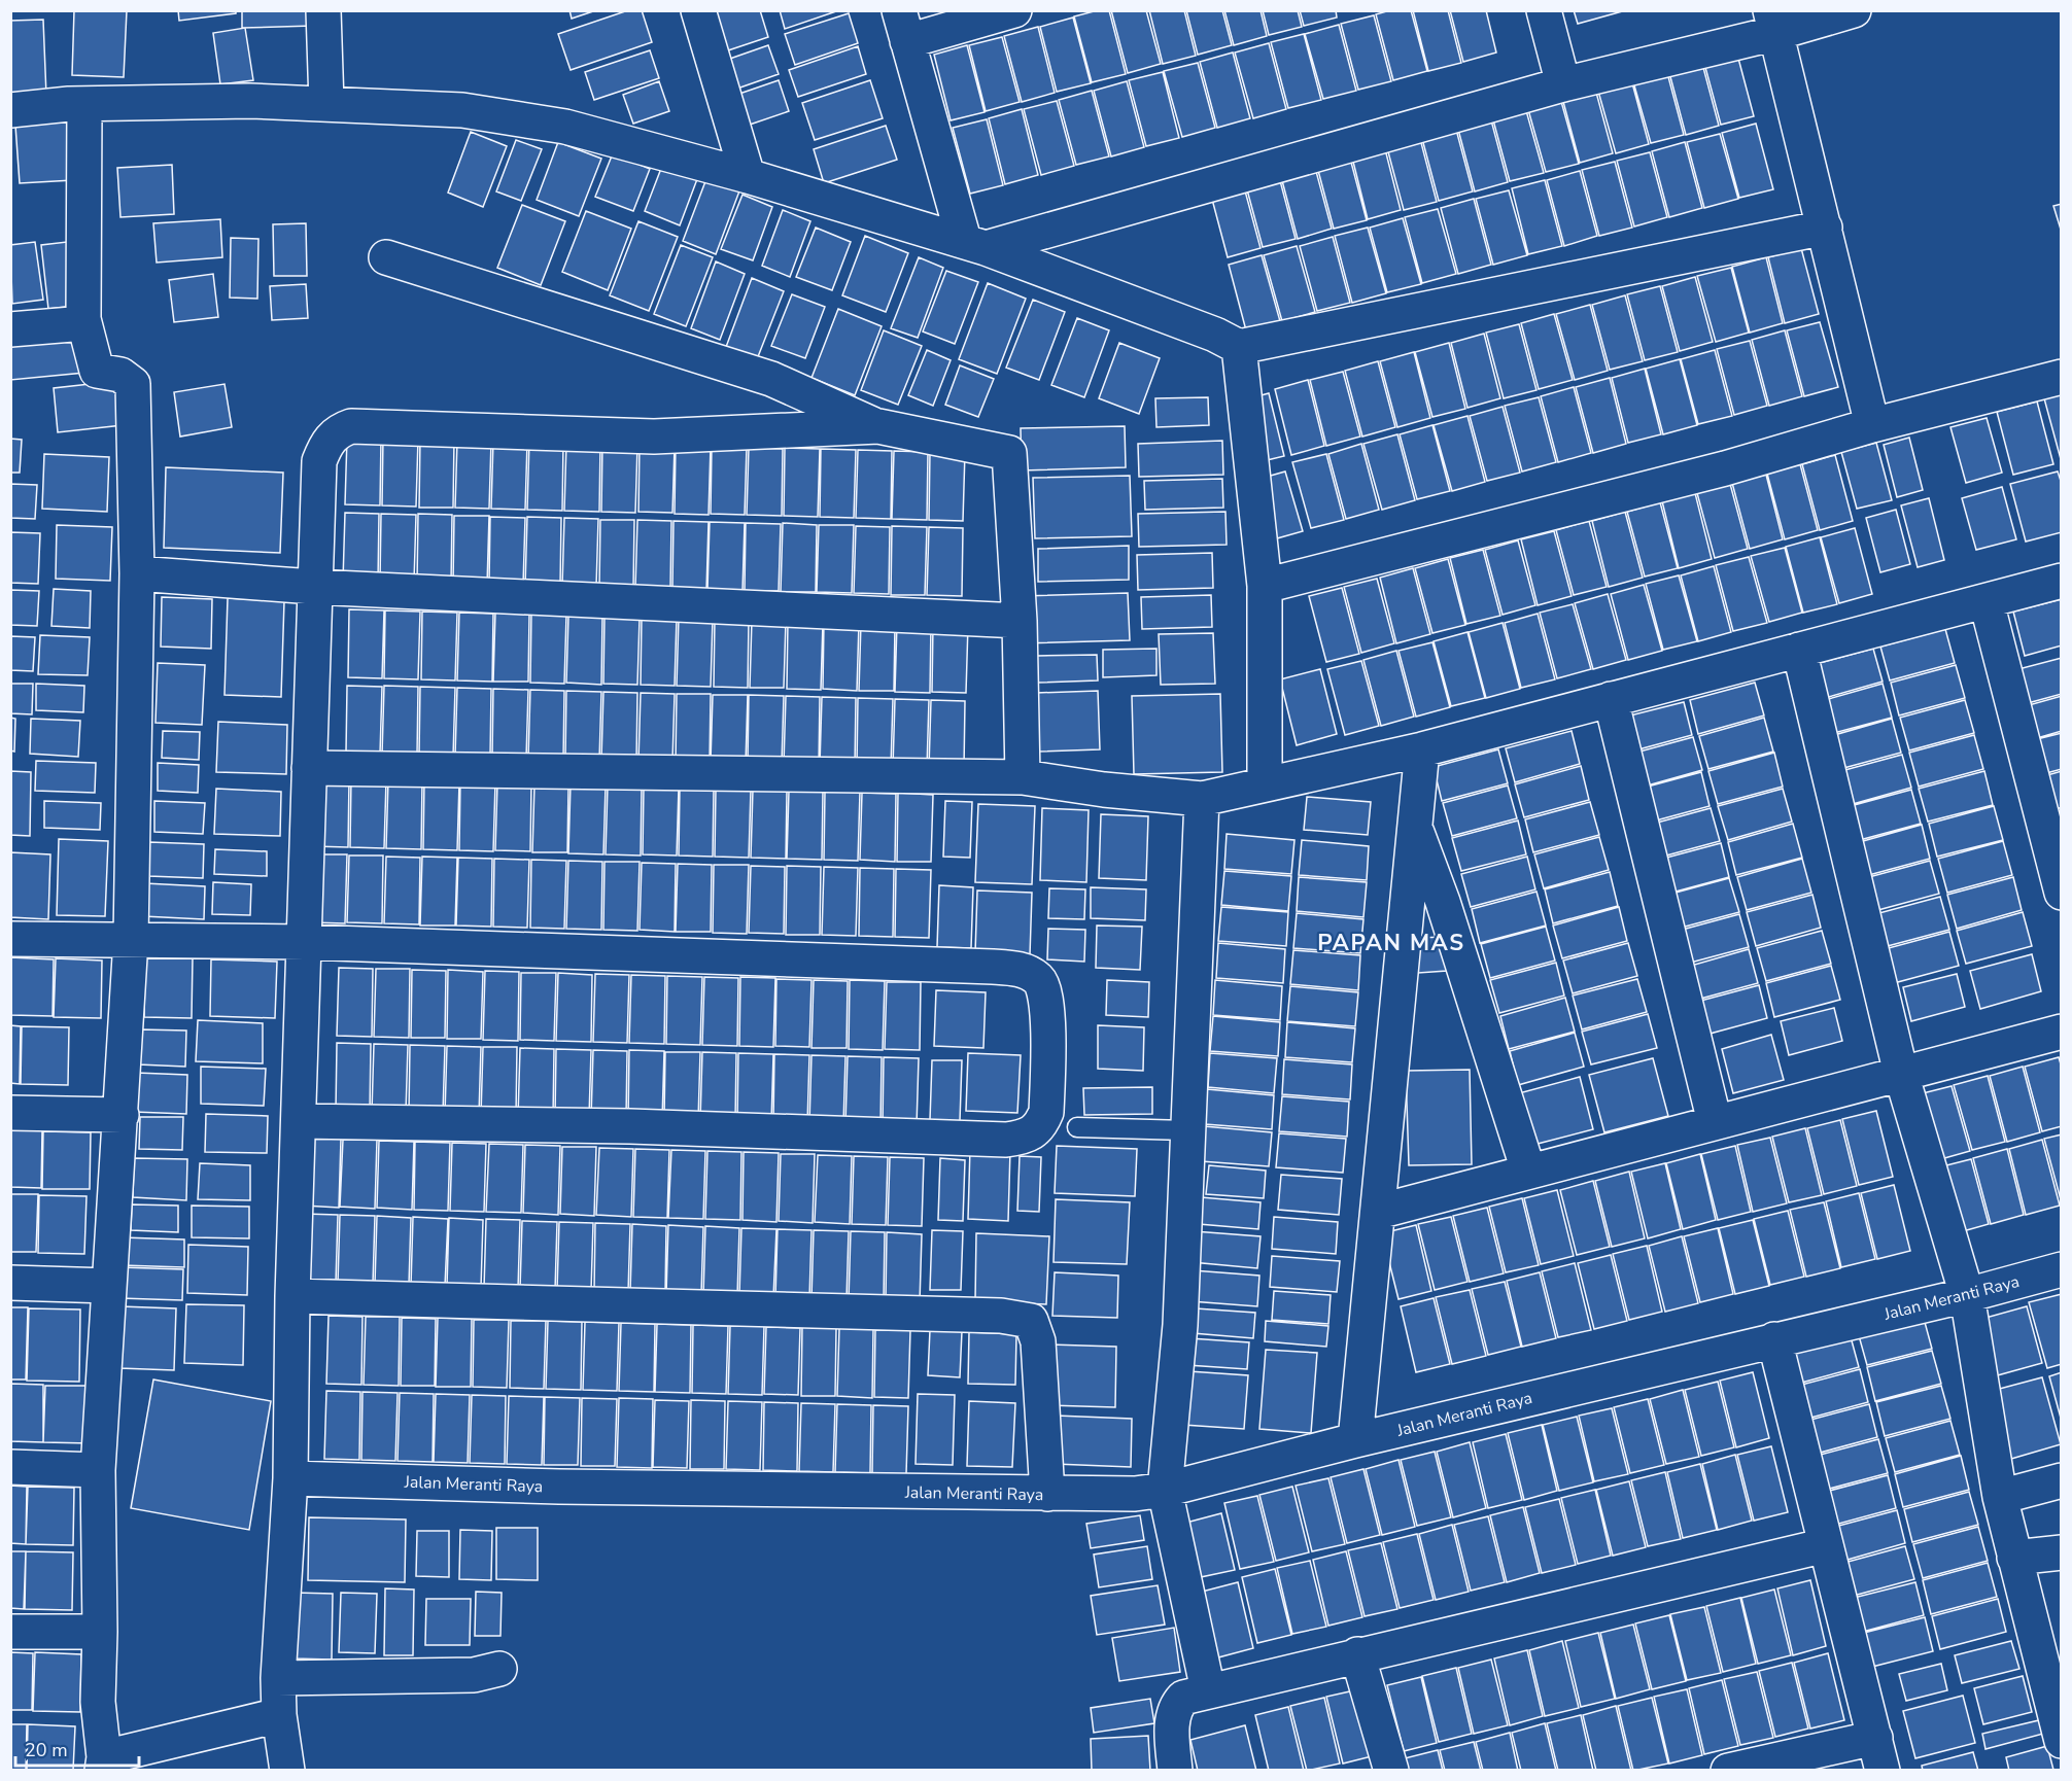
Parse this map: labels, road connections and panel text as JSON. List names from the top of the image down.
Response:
{
  "streets": {
    "street": ["Jalan Meranti Raya"]
  },
  "districts": ["PAPAN MAS"],
  "scale_bar": "20 m"
}
